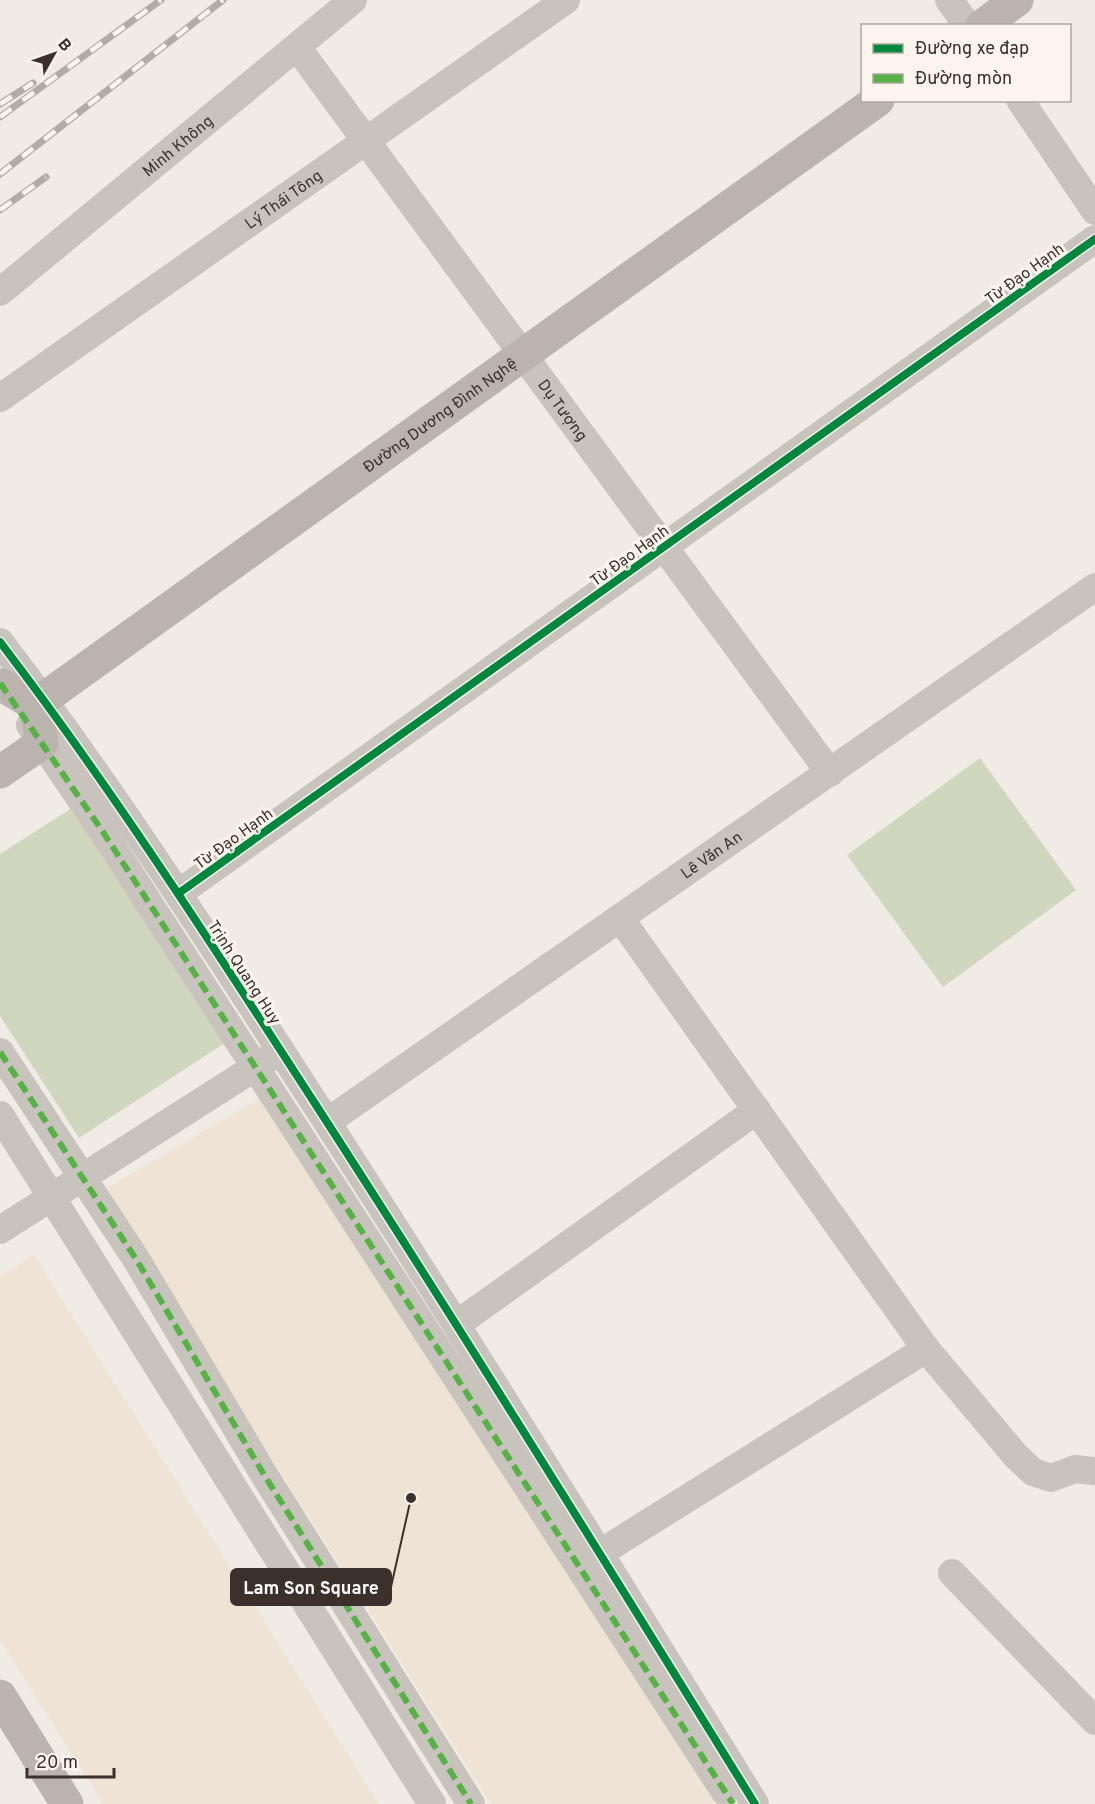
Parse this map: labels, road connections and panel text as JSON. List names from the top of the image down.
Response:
{
  "streets": {
    "main road": ["Đường Dương Đình Nghệ"],
    "street": [
      "Minh Không",
      "Lý Thái Tông",
      "Từ Đạo Hạnh",
      "Dụ Tượng",
      "Lê Văn An",
      "Trịnh Quang Huy"
    ]
  },
  "crossings": [
    ["Minh Không", "Dụ Tượng"],
    ["Lý Thái Tông", "Dụ Tượng"],
    ["Từ Đạo Hạnh", "Dụ Tượng"],
    ["Từ Đạo Hạnh", "Trịnh Quang Huy"],
    ["Dụ Tượng", "Đường Dương Đình Nghệ"],
    ["Dụ Tượng", "Lê Văn An"],
    ["Đường Dương Đình Nghệ", "Trịnh Quang Huy"],
    ["Lê Văn An", "Trịnh Quang Huy"]
  ],
  "places": ["Lam Son Square"],
  "legend": ["Đường xe đạp", "Đường mòn"],
  "scale_bar": "20 m",
  "north": "top right"
}
